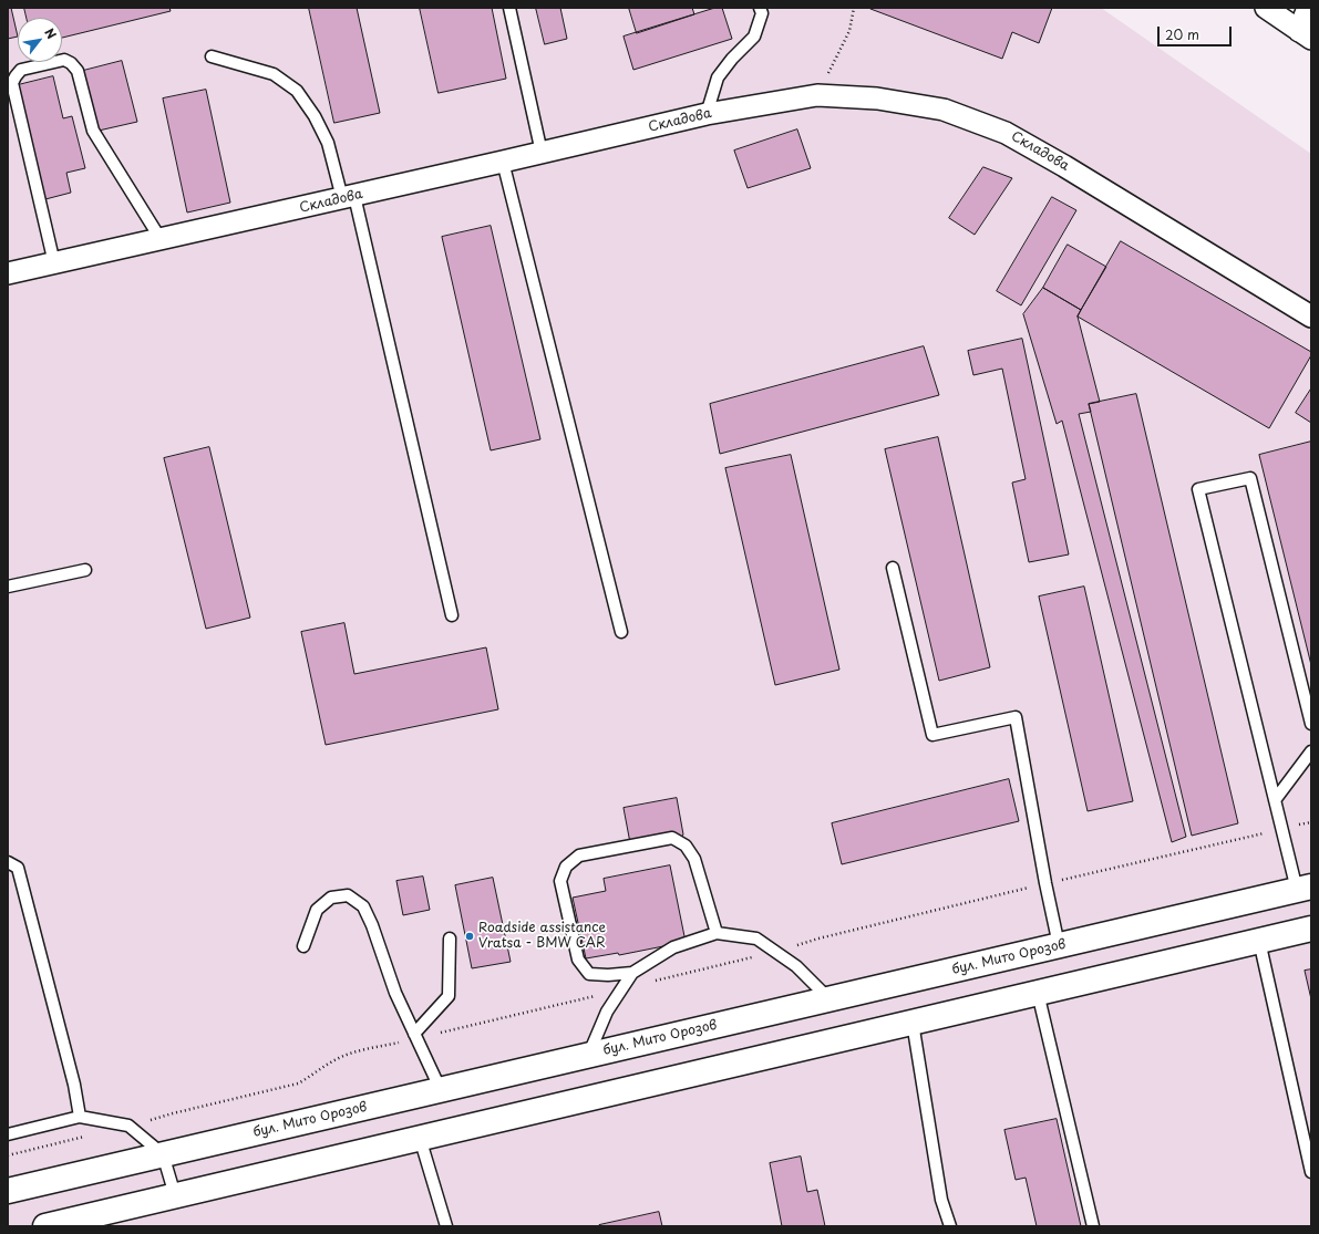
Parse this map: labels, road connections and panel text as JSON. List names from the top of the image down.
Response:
{
  "streets": {
    "main road": ["бул. Мито Орозов"],
    "street": ["Складова"]
  },
  "places": ["Roadside assistance Vratsa - BMW CAR"],
  "scale_bar": "20 m",
  "north": "top right"
}
